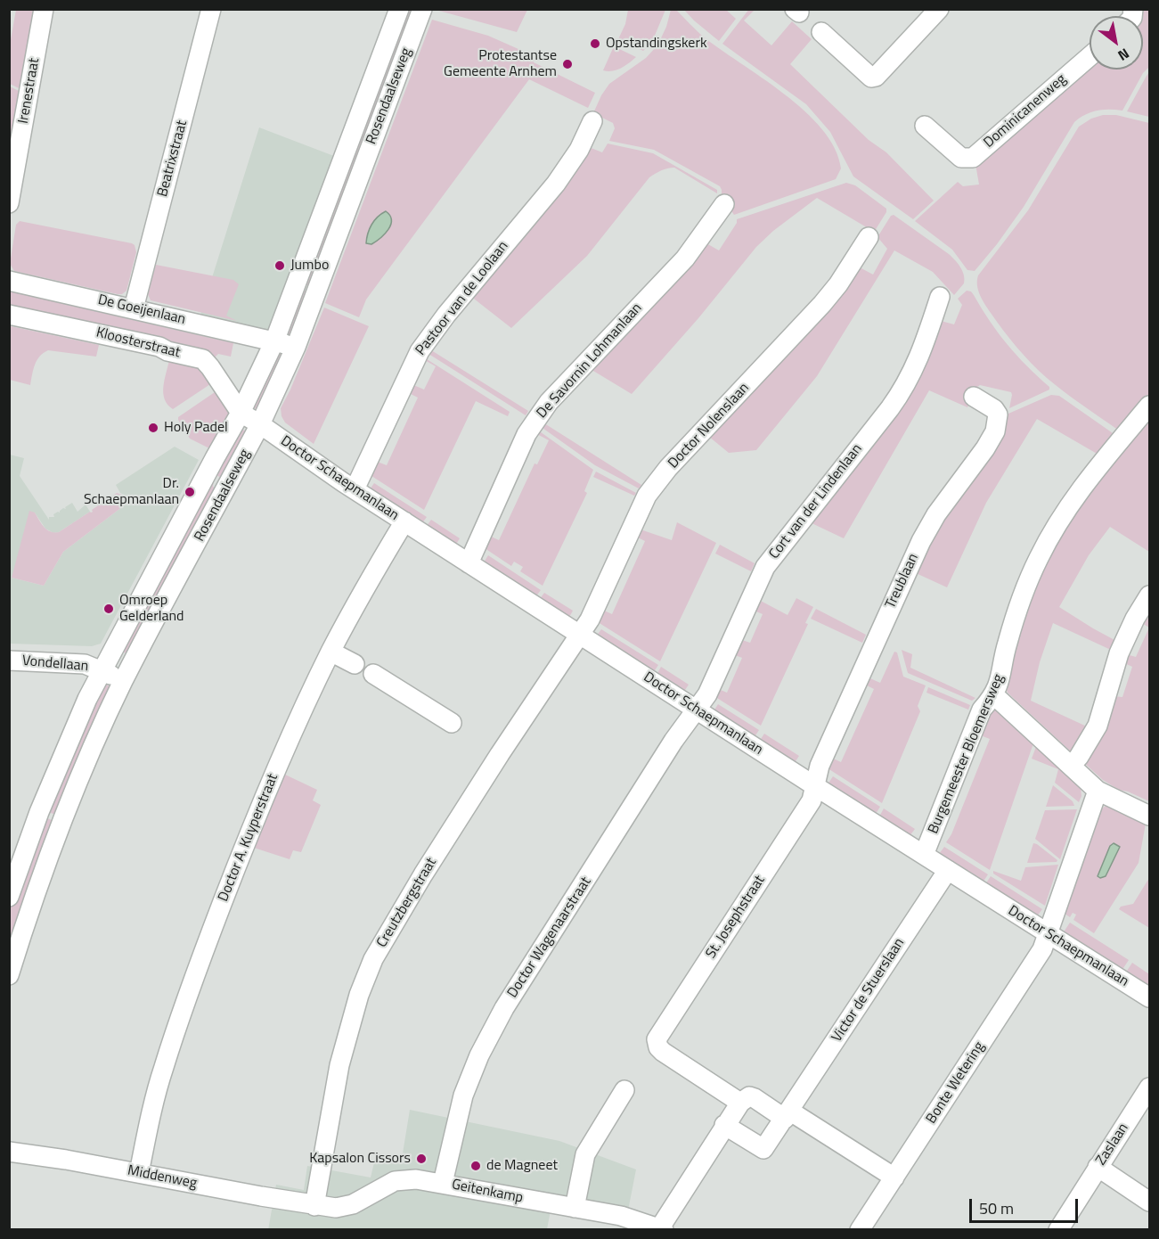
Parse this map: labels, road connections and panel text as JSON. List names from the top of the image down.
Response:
{
  "streets": {
    "street": [
      "Irenestraat",
      "Rosendaalseweg",
      "Dominicanenweg",
      "Beatrixstraat",
      "Pastoor van de Loolaan",
      "De Goeijenlaan",
      "Kloosterstraat",
      "De Savornin Lohmanlaan",
      "Doctor Nolenslaan",
      "Doctor Schaepmanlaan",
      "Cort van der Lindenlaan",
      "Treublaan",
      "Vondellaan",
      "Burgemeester Bloemersweg",
      "Doctor A. Kuyperstraat",
      "Creutzbergstraat",
      "St. Josephstraat",
      "Doctor Wagenaarstraat",
      "Victor de Stuerslaan",
      "Bonte Wetering",
      "Zaslaan",
      "Middenweg",
      "Geitenkamp"
    ]
  },
  "crossings": [
    ["Rosendaalseweg", "De Goeijenlaan"],
    ["Rosendaalseweg", "Kloosterstraat"],
    ["Rosendaalseweg", "Doctor Schaepmanlaan"],
    ["Rosendaalseweg", "Vondellaan"],
    ["Beatrixstraat", "De Goeijenlaan"],
    ["Pastoor van de Loolaan", "Doctor Schaepmanlaan"],
    ["Kloosterstraat", "Doctor Schaepmanlaan"],
    ["De Savornin Lohmanlaan", "Doctor Schaepmanlaan"],
    ["Doctor Nolenslaan", "Doctor Schaepmanlaan"],
    ["Doctor Nolenslaan", "Creutzbergstraat"],
    ["Doctor Schaepmanlaan", "Cort van der Lindenlaan"],
    ["Doctor Schaepmanlaan", "Treublaan"],
    ["Doctor Schaepmanlaan", "Burgemeester Bloemersweg"],
    ["Doctor Schaepmanlaan", "Doctor A. Kuyperstraat"],
    ["Doctor Schaepmanlaan", "Creutzbergstraat"],
    ["Doctor Schaepmanlaan", "St. Josephstraat"],
    ["Doctor Schaepmanlaan", "Doctor Wagenaarstraat"],
    ["Doctor Schaepmanlaan", "Victor de Stuerslaan"],
    ["Doctor Schaepmanlaan", "Bonte Wetering"],
    ["Cort van der Lindenlaan", "Doctor Wagenaarstraat"],
    ["Treublaan", "St. Josephstraat"],
    ["Doctor A. Kuyperstraat", "Middenweg"],
    ["Creutzbergstraat", "Middenweg"],
    ["Creutzbergstraat", "Geitenkamp"],
    ["Doctor Wagenaarstraat", "Geitenkamp"],
    ["Middenweg", "Geitenkamp"]
  ],
  "places": [
    "Opstandingskerk",
    "Protestantse Gemeente Arnhem",
    "Jumbo",
    "Holy Padel",
    "Dr. Schaepmanlaan",
    "Omroep Gelderland",
    "Kapsalon Cissors",
    "de Magneet"
  ],
  "scale_bar": "50 m",
  "north": "bottom right"
}
